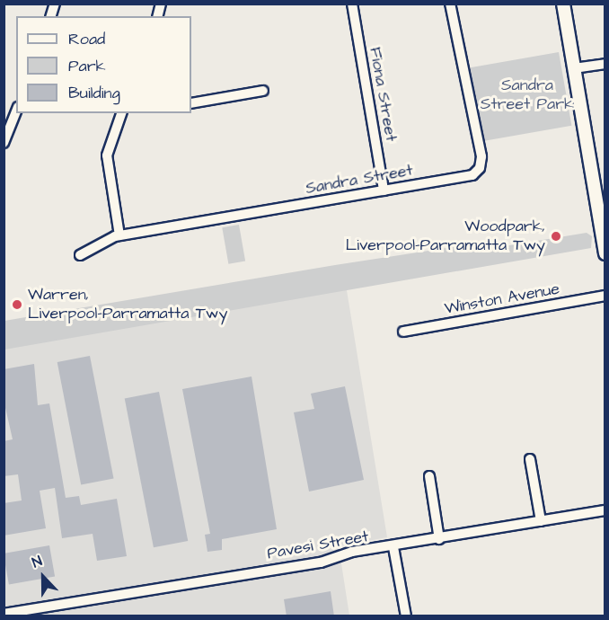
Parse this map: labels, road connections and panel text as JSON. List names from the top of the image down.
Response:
{
  "streets": {
    "street": [
      "Fiona Street",
      "Sandra Street",
      "Winston Avenue",
      "Pavesi Street"
    ]
  },
  "crossings": [
    ["Fiona Street", "Sandra Street"]
  ],
  "parks": ["Sandra Street Park"],
  "places": ["Woodpark, Liverpool-Parramatta Twy", "Warren, Liverpool-Parramatta Twy"],
  "legend": ["Road", "Park", "Building"],
  "north": "top"
}
